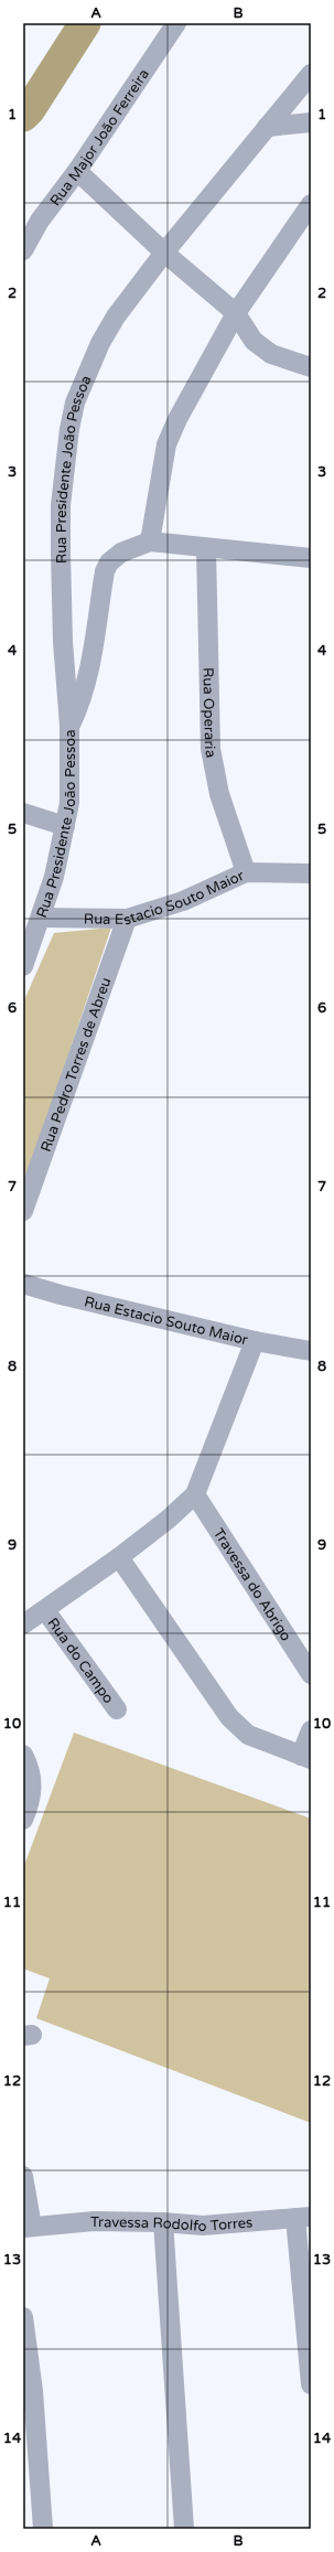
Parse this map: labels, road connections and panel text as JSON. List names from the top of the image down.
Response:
{
  "streets": {
    "street": [
      "Rua Major João Ferreira",
      "Rua Presidente João Pessoa",
      "Rua Operaria",
      "Rua Estacio Souto Maior",
      "Rua Pedro Torres de Abreu",
      "Travessa do Abrigo",
      "Rua do Campo",
      "Travessa Rodolfo Torres"
    ]
  },
  "crossings": [
    ["Rua Presidente João Pessoa", "Rua Estacio Souto Maior"],
    ["Rua Operaria", "Rua Estacio Souto Maior"],
    ["Rua Estacio Souto Maior", "Rua Pedro Torres de Abreu"]
  ],
  "grid": {
    "columns": ["A", "B"],
    "rows": [
      "1",
      "2",
      "3",
      "4",
      "5",
      "6",
      "7",
      "8",
      "9",
      "10",
      "11",
      "12",
      "13",
      "14"
    ]
  }
}
